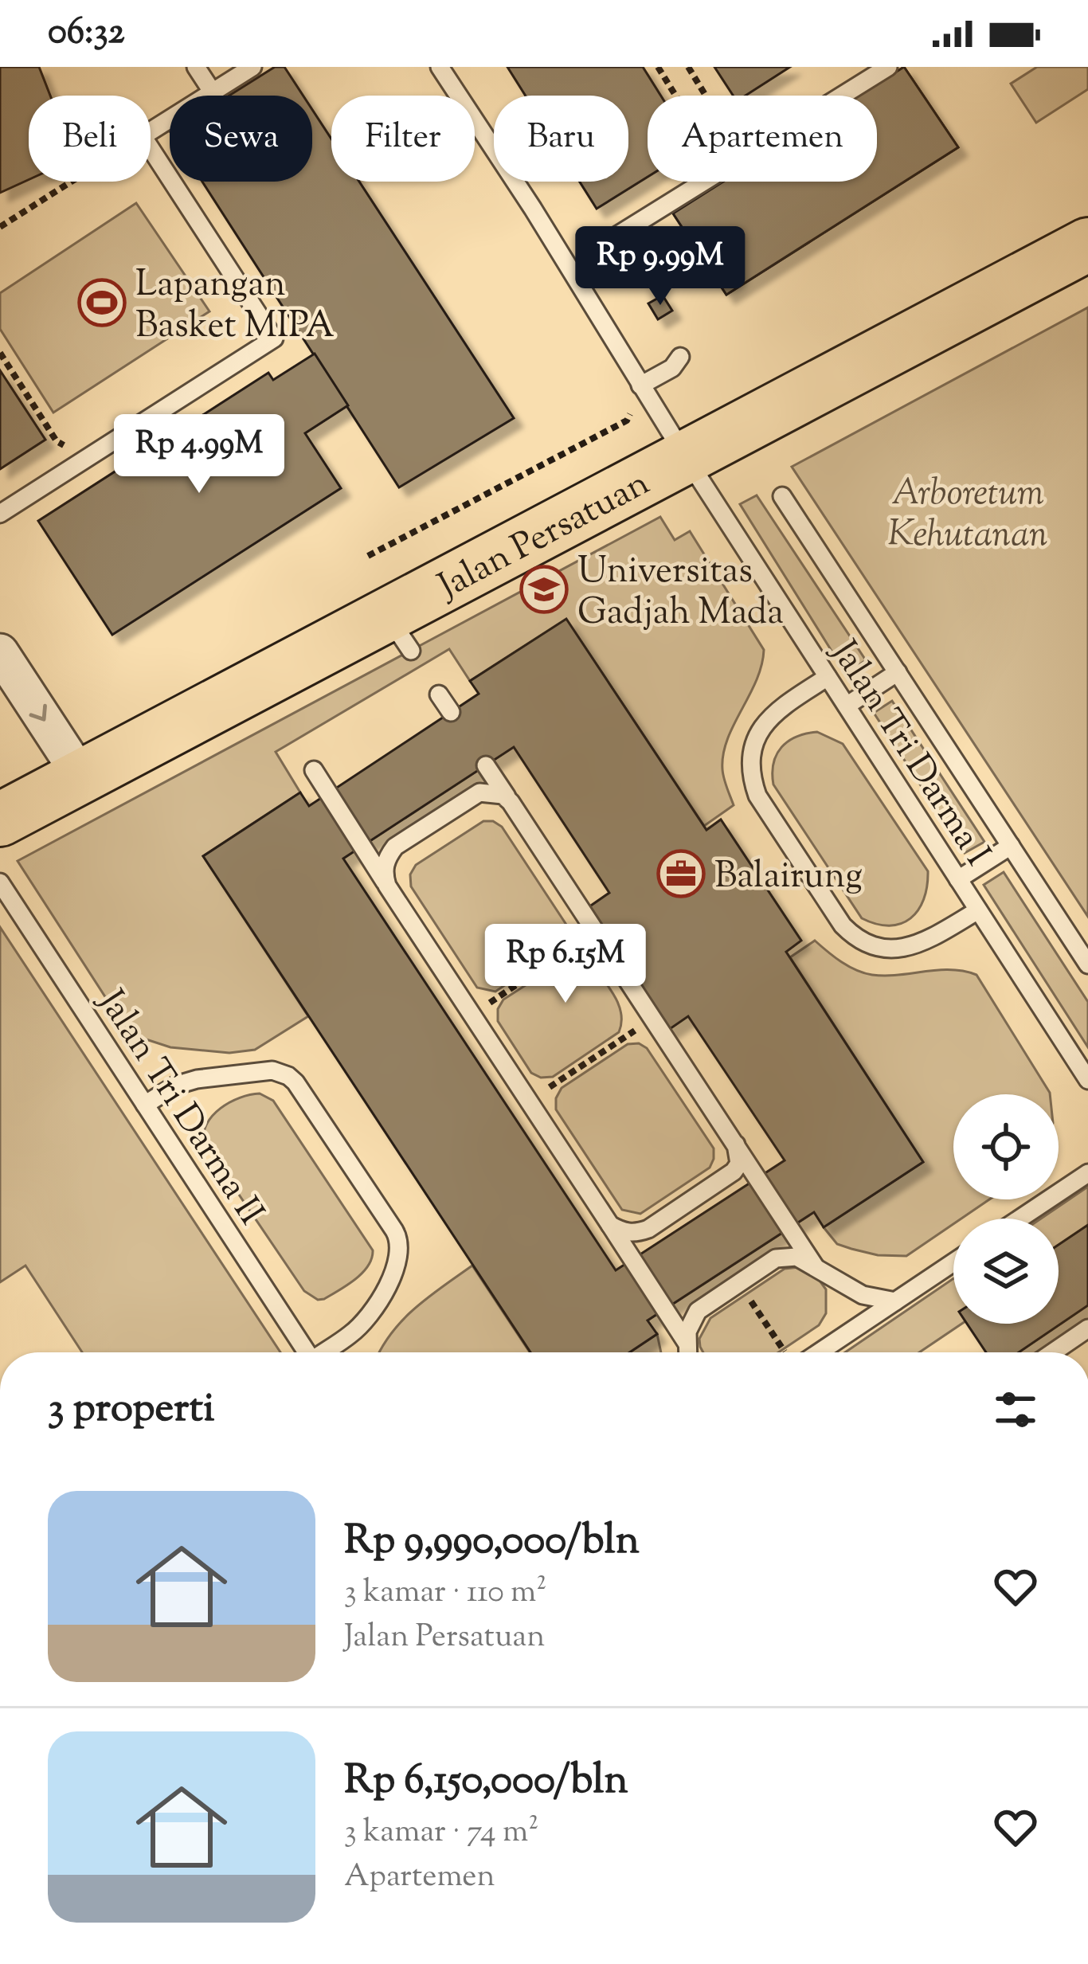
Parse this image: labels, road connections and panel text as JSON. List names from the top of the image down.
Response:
{
  "streets": {
    "main road": ["Jalan Persatuan"],
    "lane": ["Jalan Tri Darma I", "Jalan Tri Darma II"]
  },
  "crossings": [
    ["Jalan Persatuan", "Jalan Tri Darma I"]
  ],
  "parks": ["Arboretum Kehutanan"],
  "places": {
    "sports": ["Lapangan Basket MIPA"],
    "school or university": ["Universitas Gadjah Mada"],
    "office": ["Balairung"]
  },
  "page": {
    "status": "06:32",
    "chip": [
      "Beli",
      "Sewa",
      "Filter",
      "Baru",
      "Apartemen"
    ],
    "price": ["Rp 9.99M", "Rp 4.99M", "Rp 6.15M"],
    "heading": "3 properti",
    "list": [
      {
        "name": "Rp 9,990,000/bln",
        "note": "3 kamar · 110 m² · Jalan Persatuan"
      },
      {
        "name": "Rp 6,150,000/bln",
        "note": "3 kamar · 74 m² · Apartemen"
      }
    ]
  }
}
